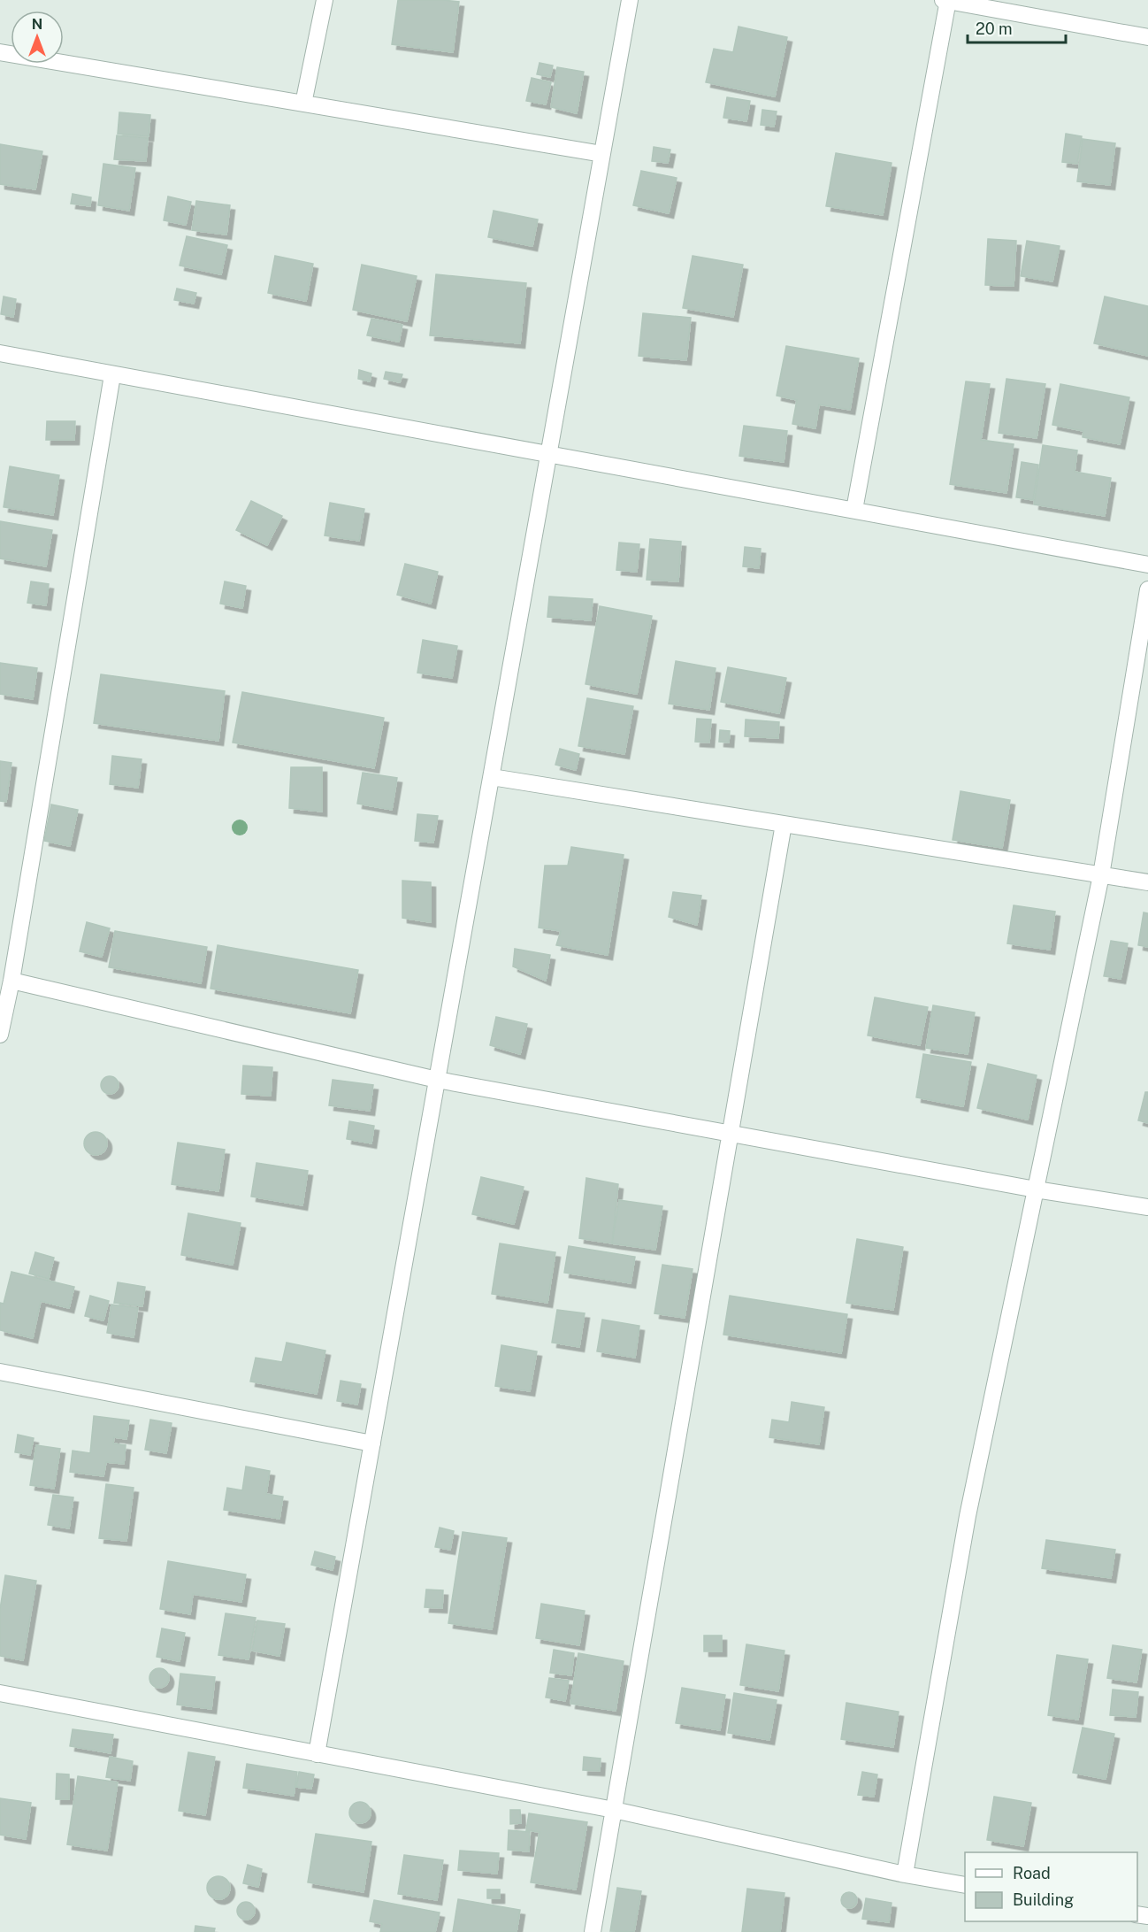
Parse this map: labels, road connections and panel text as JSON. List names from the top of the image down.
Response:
{
  "legend": ["Road", "Building"],
  "scale_bar": "20 m",
  "north": "top"
}
